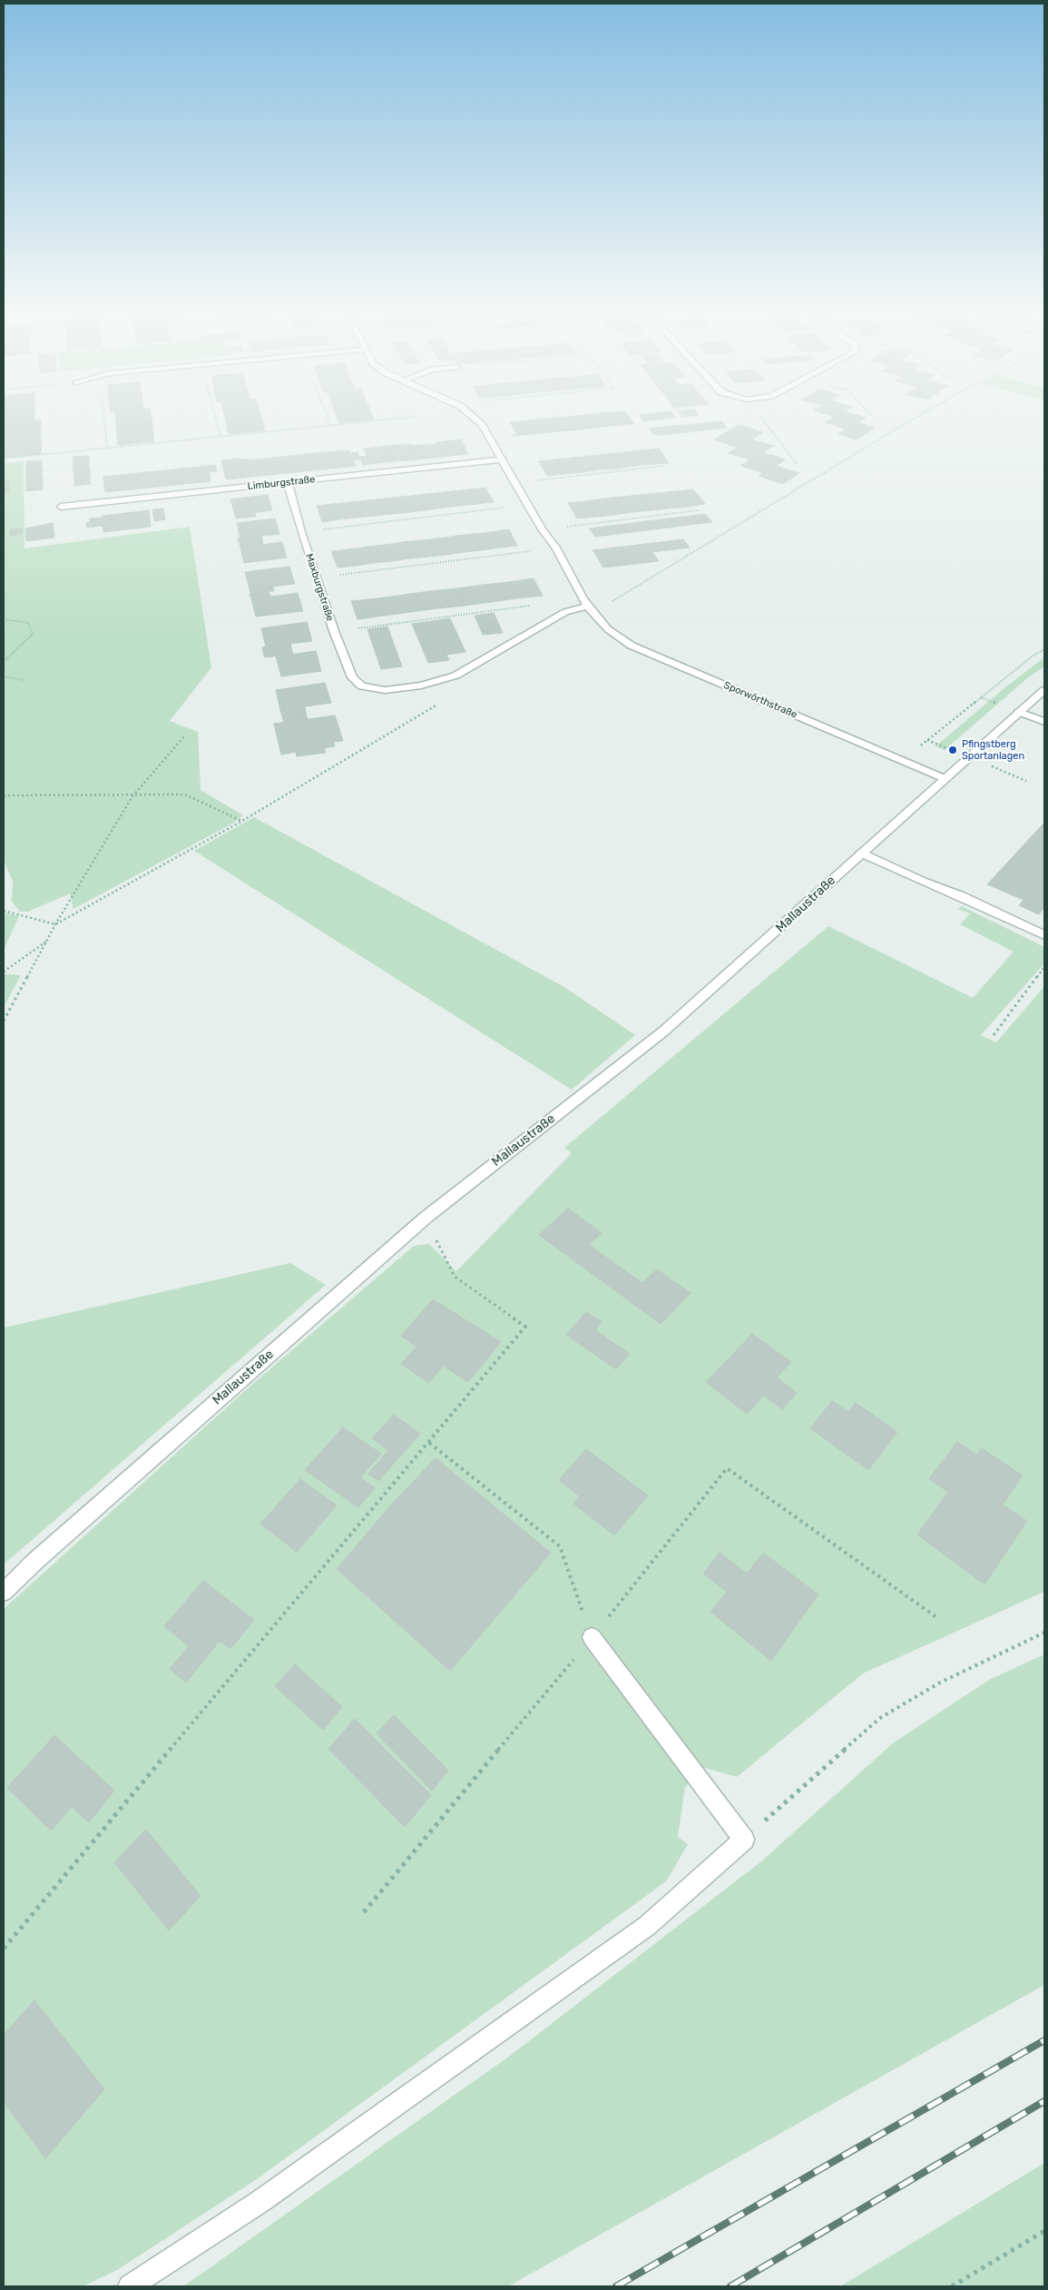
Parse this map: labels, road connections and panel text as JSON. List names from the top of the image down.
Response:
{
  "streets": {
    "street": [
      "Limburgstraße",
      "Maxburgstraße",
      "Sporwörthstraße",
      "Mallaustraße"
    ]
  },
  "crossings": [
    ["Limburgstraße", "Maxburgstraße"],
    ["Limburgstraße", "Sporwörthstraße"],
    ["Maxburgstraße", "Sporwörthstraße"],
    ["Sporwörthstraße", "Mallaustraße"]
  ],
  "places": ["Pfingstberg Sportanlagen"]
}
